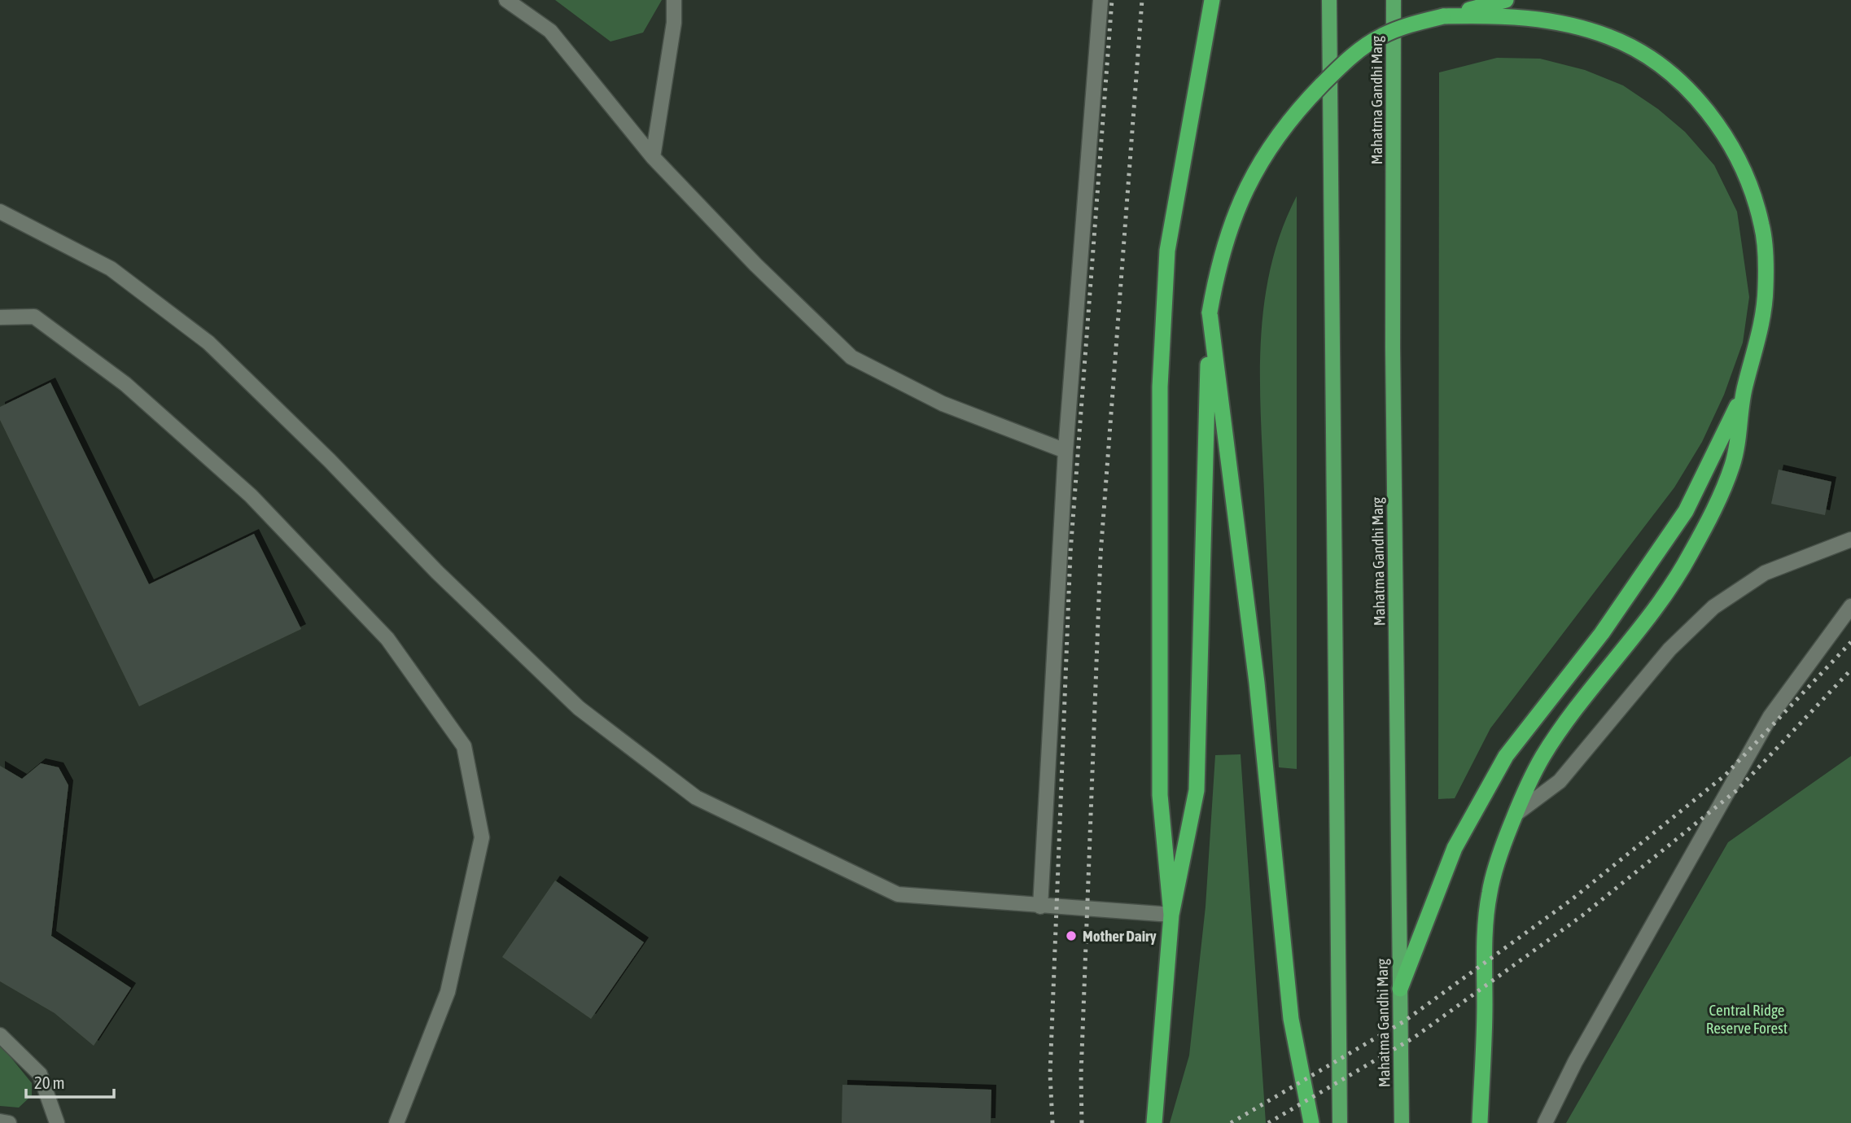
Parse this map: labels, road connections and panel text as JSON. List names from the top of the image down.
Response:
{
  "streets": {
    "main road": ["Mahatma Gandhi Marg"]
  },
  "parks": ["Central Ridge Reserve Forest"],
  "places": ["Mother Dairy"],
  "scale_bar": "20 m"
}
